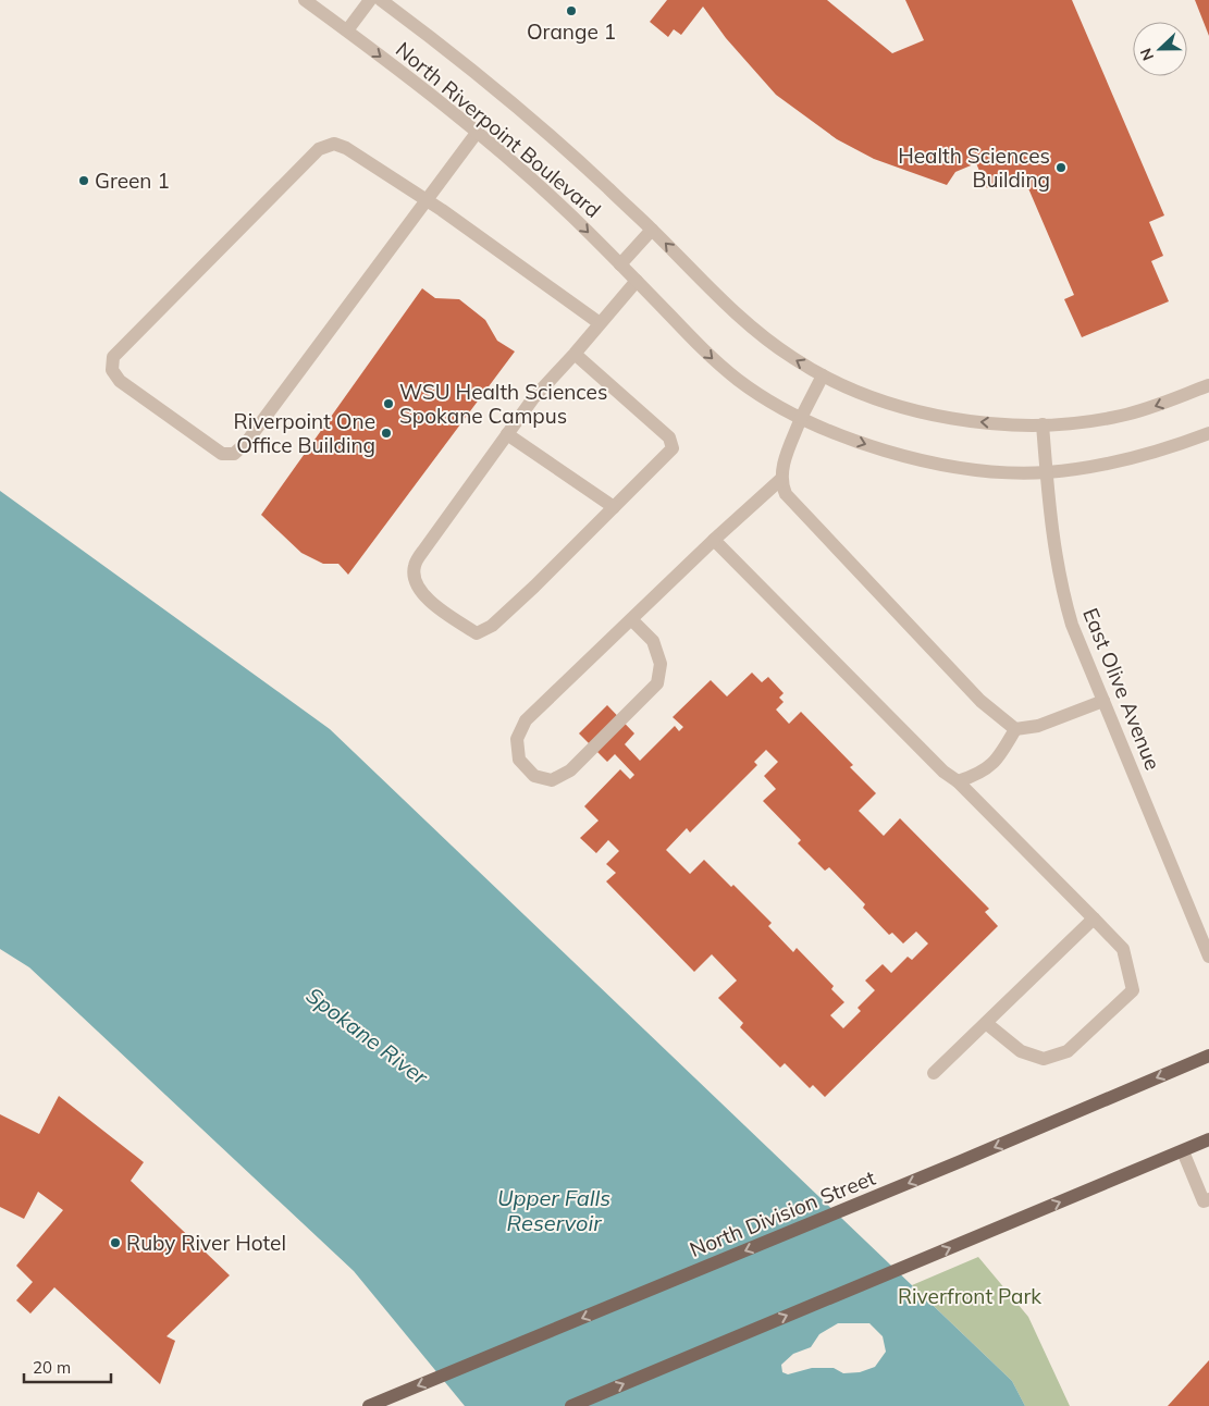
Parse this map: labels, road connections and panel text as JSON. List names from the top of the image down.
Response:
{
  "streets": {
    "main road": ["North Division Street"],
    "street": ["North Riverpoint Boulevard", "East Olive Avenue"]
  },
  "crossings": [
    ["North Riverpoint Boulevard", "East Olive Avenue"]
  ],
  "water": ["Spokane River", "Upper Falls Reservoir"],
  "parks": ["Riverfront Park"],
  "places": [
    "Orange 1",
    "Health Sciences Building",
    "Green 1",
    "WSU Health Sciences Spokane Campus",
    "Riverpoint One Office Building",
    "Ruby River Hotel"
  ],
  "scale_bar": "20 m",
  "north": "left"
}
